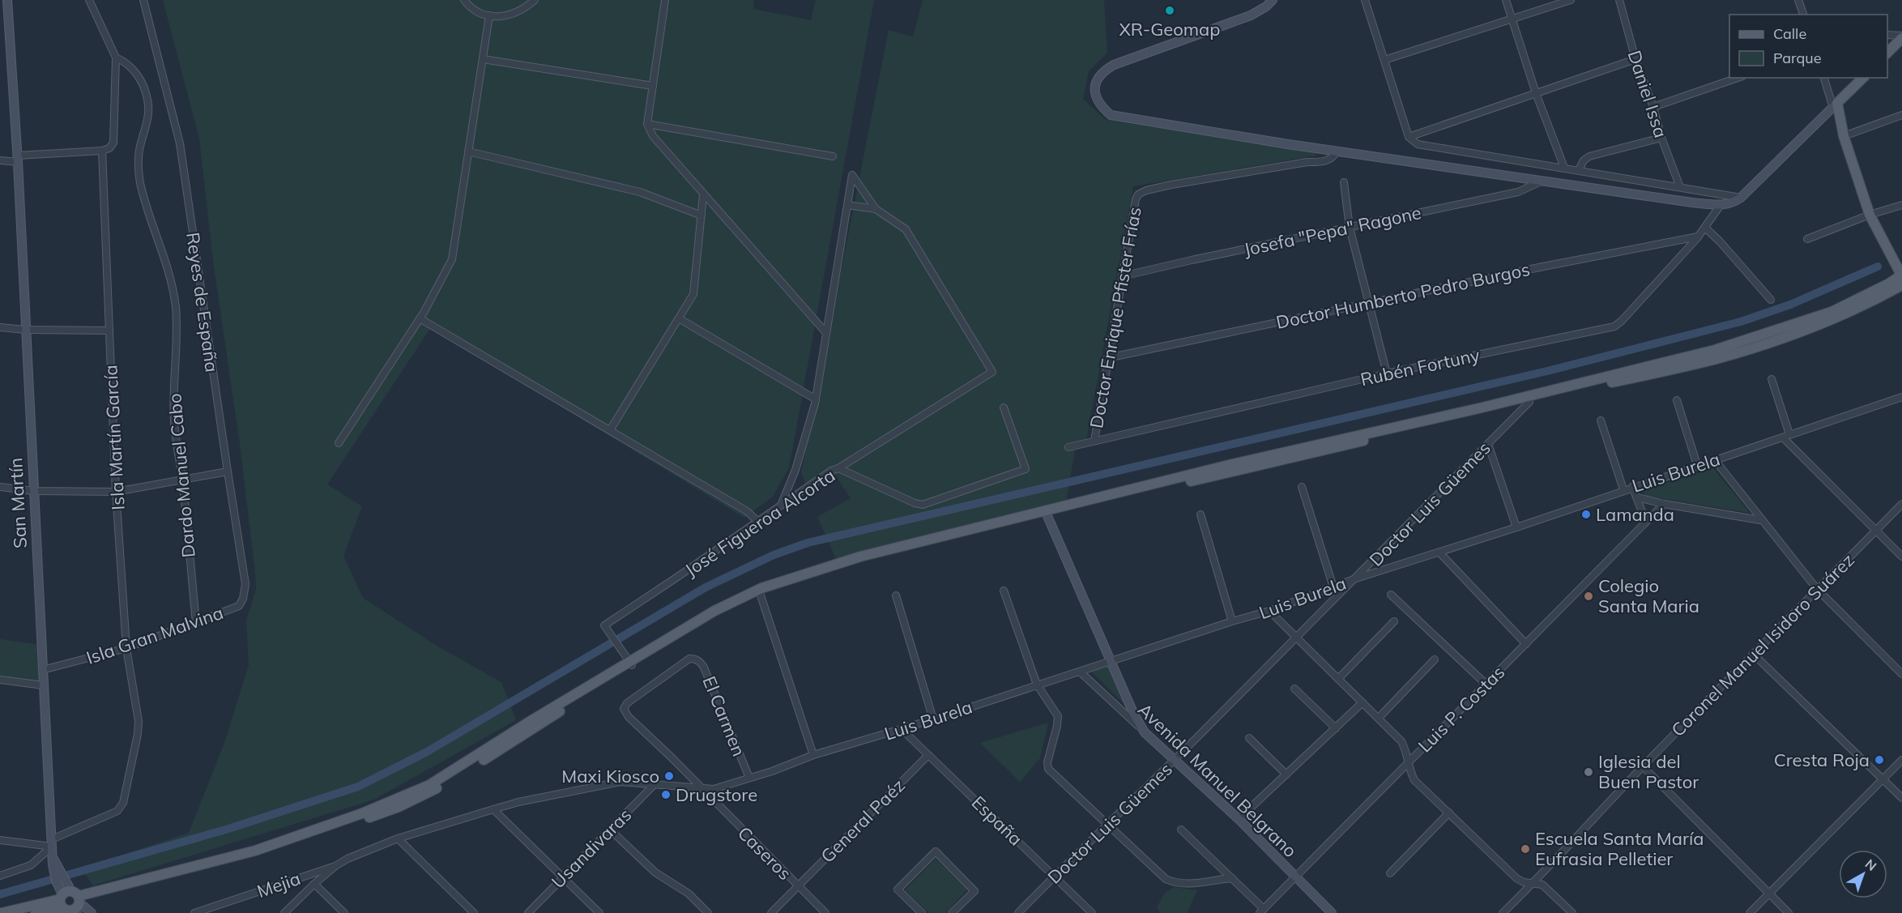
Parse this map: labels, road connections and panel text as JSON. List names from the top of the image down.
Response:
{
  "streets": {
    "main road": ["San Martín", "Avenida Manuel Belgrano"],
    "street": [
      "Daniel Issa",
      "Josefa \"Pepa\" Ragone",
      "Doctor Humberto Pedro Burgos",
      "Reyes de España",
      "Doctor Enrique Pfister Frías",
      "Rubén Fortuny",
      "Isla Martín García",
      "Luis Burela",
      "Dardo Manuel Cabo",
      "Doctor Luis Güemes",
      "José Figueroa Alcorta",
      "Isla Gran Malvina",
      "Coronel Manuel Isidoro Suárez",
      "Luis P. Costas",
      "El Carmen",
      "General Paéz",
      "España",
      "Usandivaras",
      "Caseros",
      "Mejia"
    ]
  },
  "crossings": [
    ["Josefa \"Pepa\" Ragone", "Doctor Enrique Pfister Frías"],
    ["Doctor Humberto Pedro Burgos", "Doctor Enrique Pfister Frías"],
    ["Doctor Humberto Pedro Burgos", "Rubén Fortuny"],
    ["Reyes de España", "Isla Gran Malvina"],
    ["Doctor Enrique Pfister Frías", "Rubén Fortuny"],
    ["Isla Martín García", "San Martín"],
    ["Isla Martín García", "Isla Gran Malvina"],
    ["Luis Burela", "Doctor Luis Güemes"],
    ["Luis Burela", "El Carmen"],
    ["Luis Burela", "Avenida Manuel Belgrano"],
    ["Luis Burela", "España"],
    ["Luis Burela", "Usandivaras"],
    ["Luis Burela", "Caseros"],
    ["Luis Burela", "Mejia"],
    ["Dardo Manuel Cabo", "Isla Gran Malvina"],
    ["San Martín", "Isla Gran Malvina"],
    ["Doctor Luis Güemes", "Avenida Manuel Belgrano"],
    ["Doctor Luis Güemes", "España"],
    ["Luis P. Costas", "Avenida Manuel Belgrano"],
    ["El Carmen", "Caseros"],
    ["General Paéz", "España"],
    ["General Paéz", "Caseros"]
  ],
  "places": [
    "XR-Geomap",
    "Lamanda",
    "Colegio Santa Maria",
    "Cresta Roja",
    "Iglesia del Buen Pastor",
    "Maxi Kiosco",
    "Drugstore",
    "Escuela Santa María Eufrasia Pelletier"
  ],
  "legend": ["Calle", "Parque"],
  "north": "top right"
}
